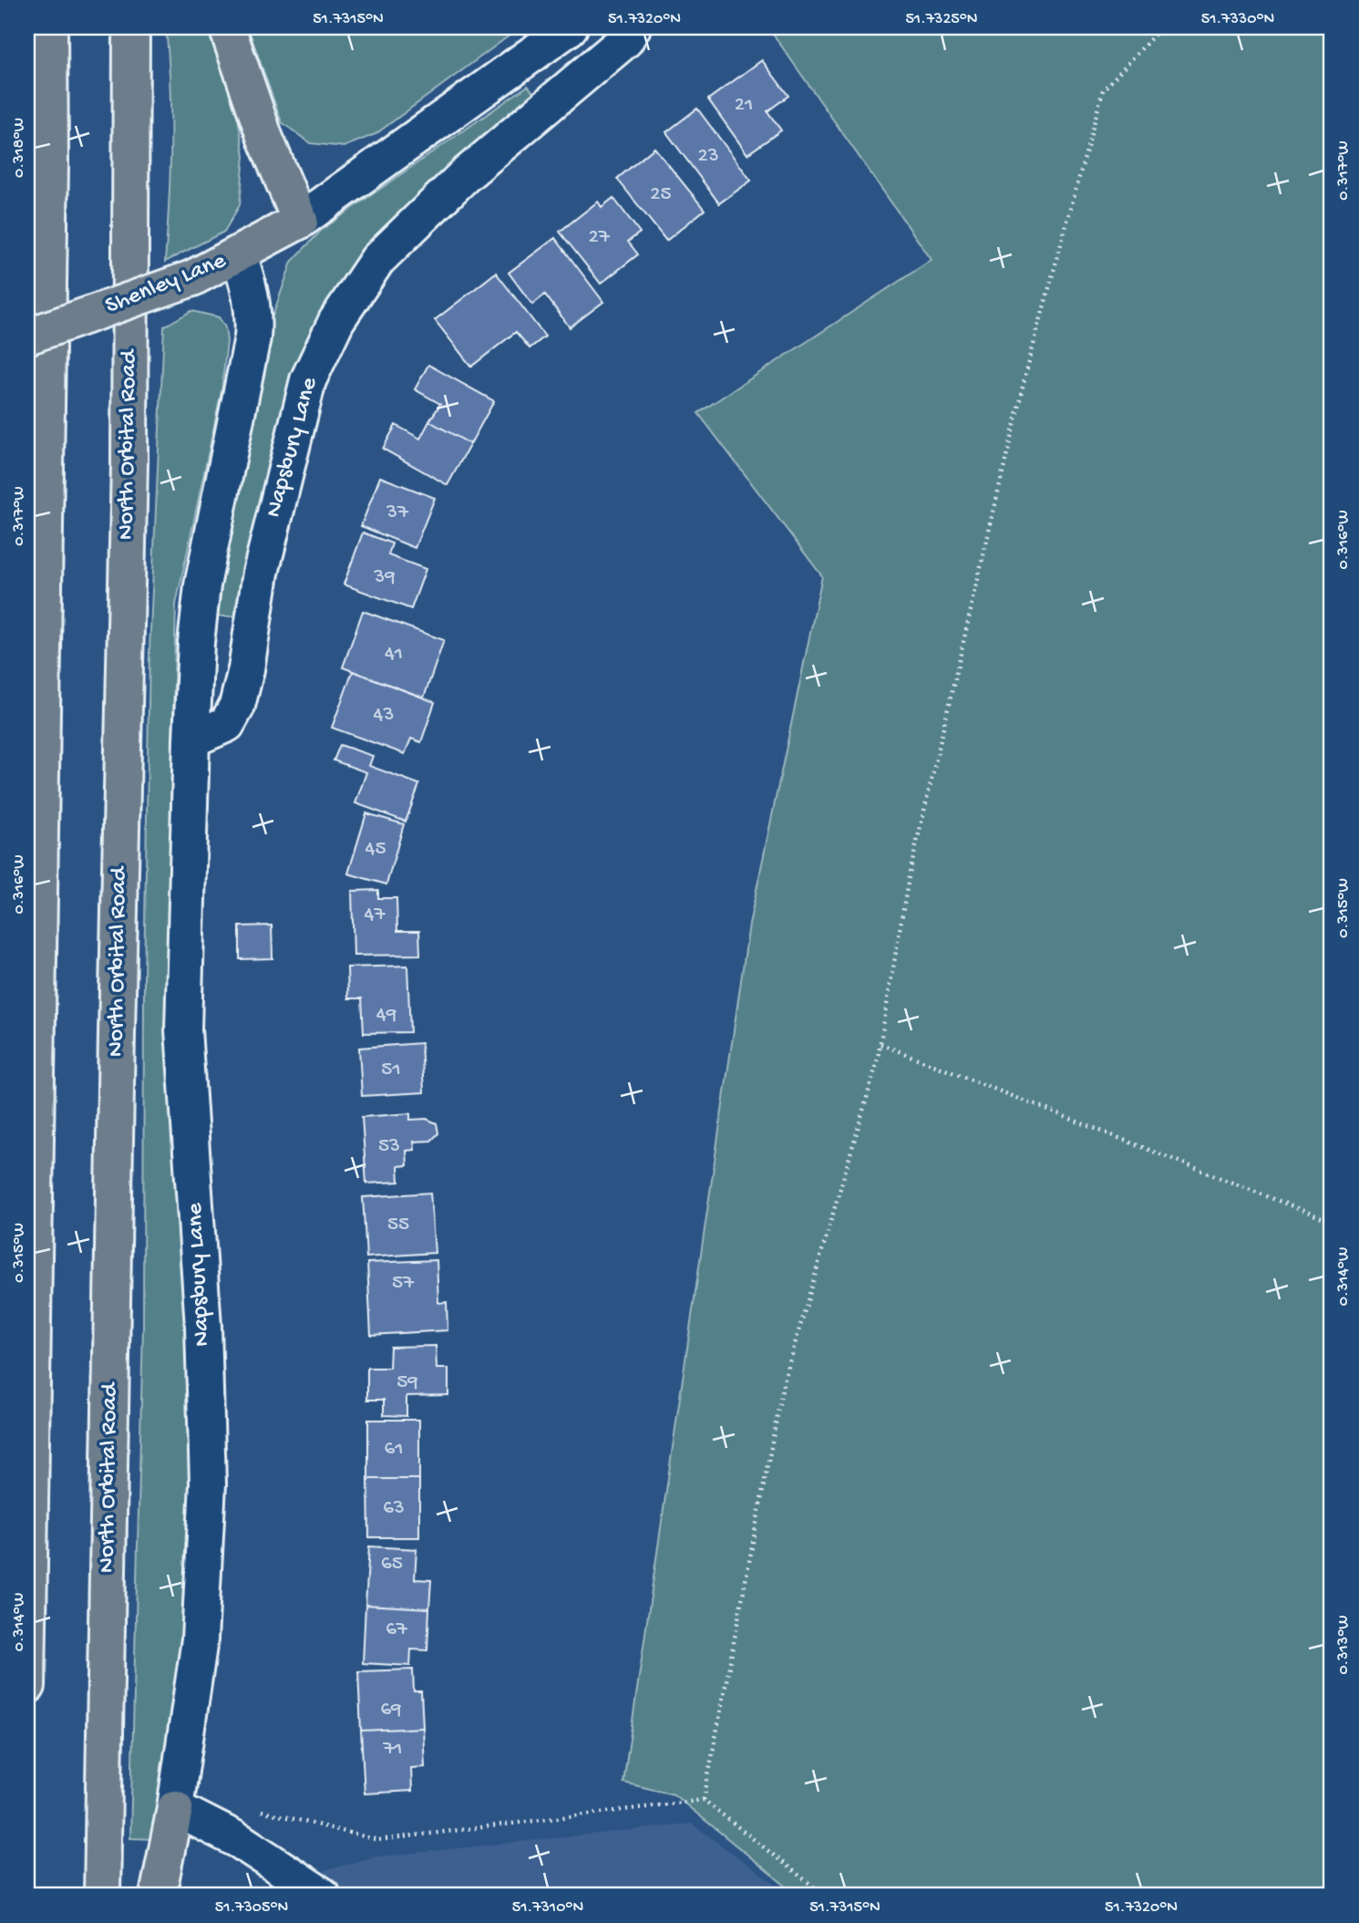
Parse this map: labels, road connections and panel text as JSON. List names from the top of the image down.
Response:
{
  "streets": {
    "main road": ["Shenley Lane", "North Orbital Road"],
    "street": ["Napsbury Lane"]
  },
  "crossings": [
    ["Shenley Lane", "Napsbury Lane"]
  ],
  "house_numbers": [
    "21",
    "23",
    "25",
    "27",
    "37",
    "39",
    "41",
    "43",
    "45",
    "47",
    "49",
    "51",
    "53",
    "55",
    "57",
    "59",
    "61",
    "63",
    "65",
    "67",
    "69",
    "71"
  ],
  "coordinates": [
    "51.7315°N",
    "51.7320°N",
    "51.7325°N",
    "51.7330°N",
    "0.318°W",
    "0.317°W",
    "0.316°W",
    "0.315°W",
    "0.314°W",
    "0.313°W",
    "51.7305°N",
    "51.7310°N"
  ]
}
